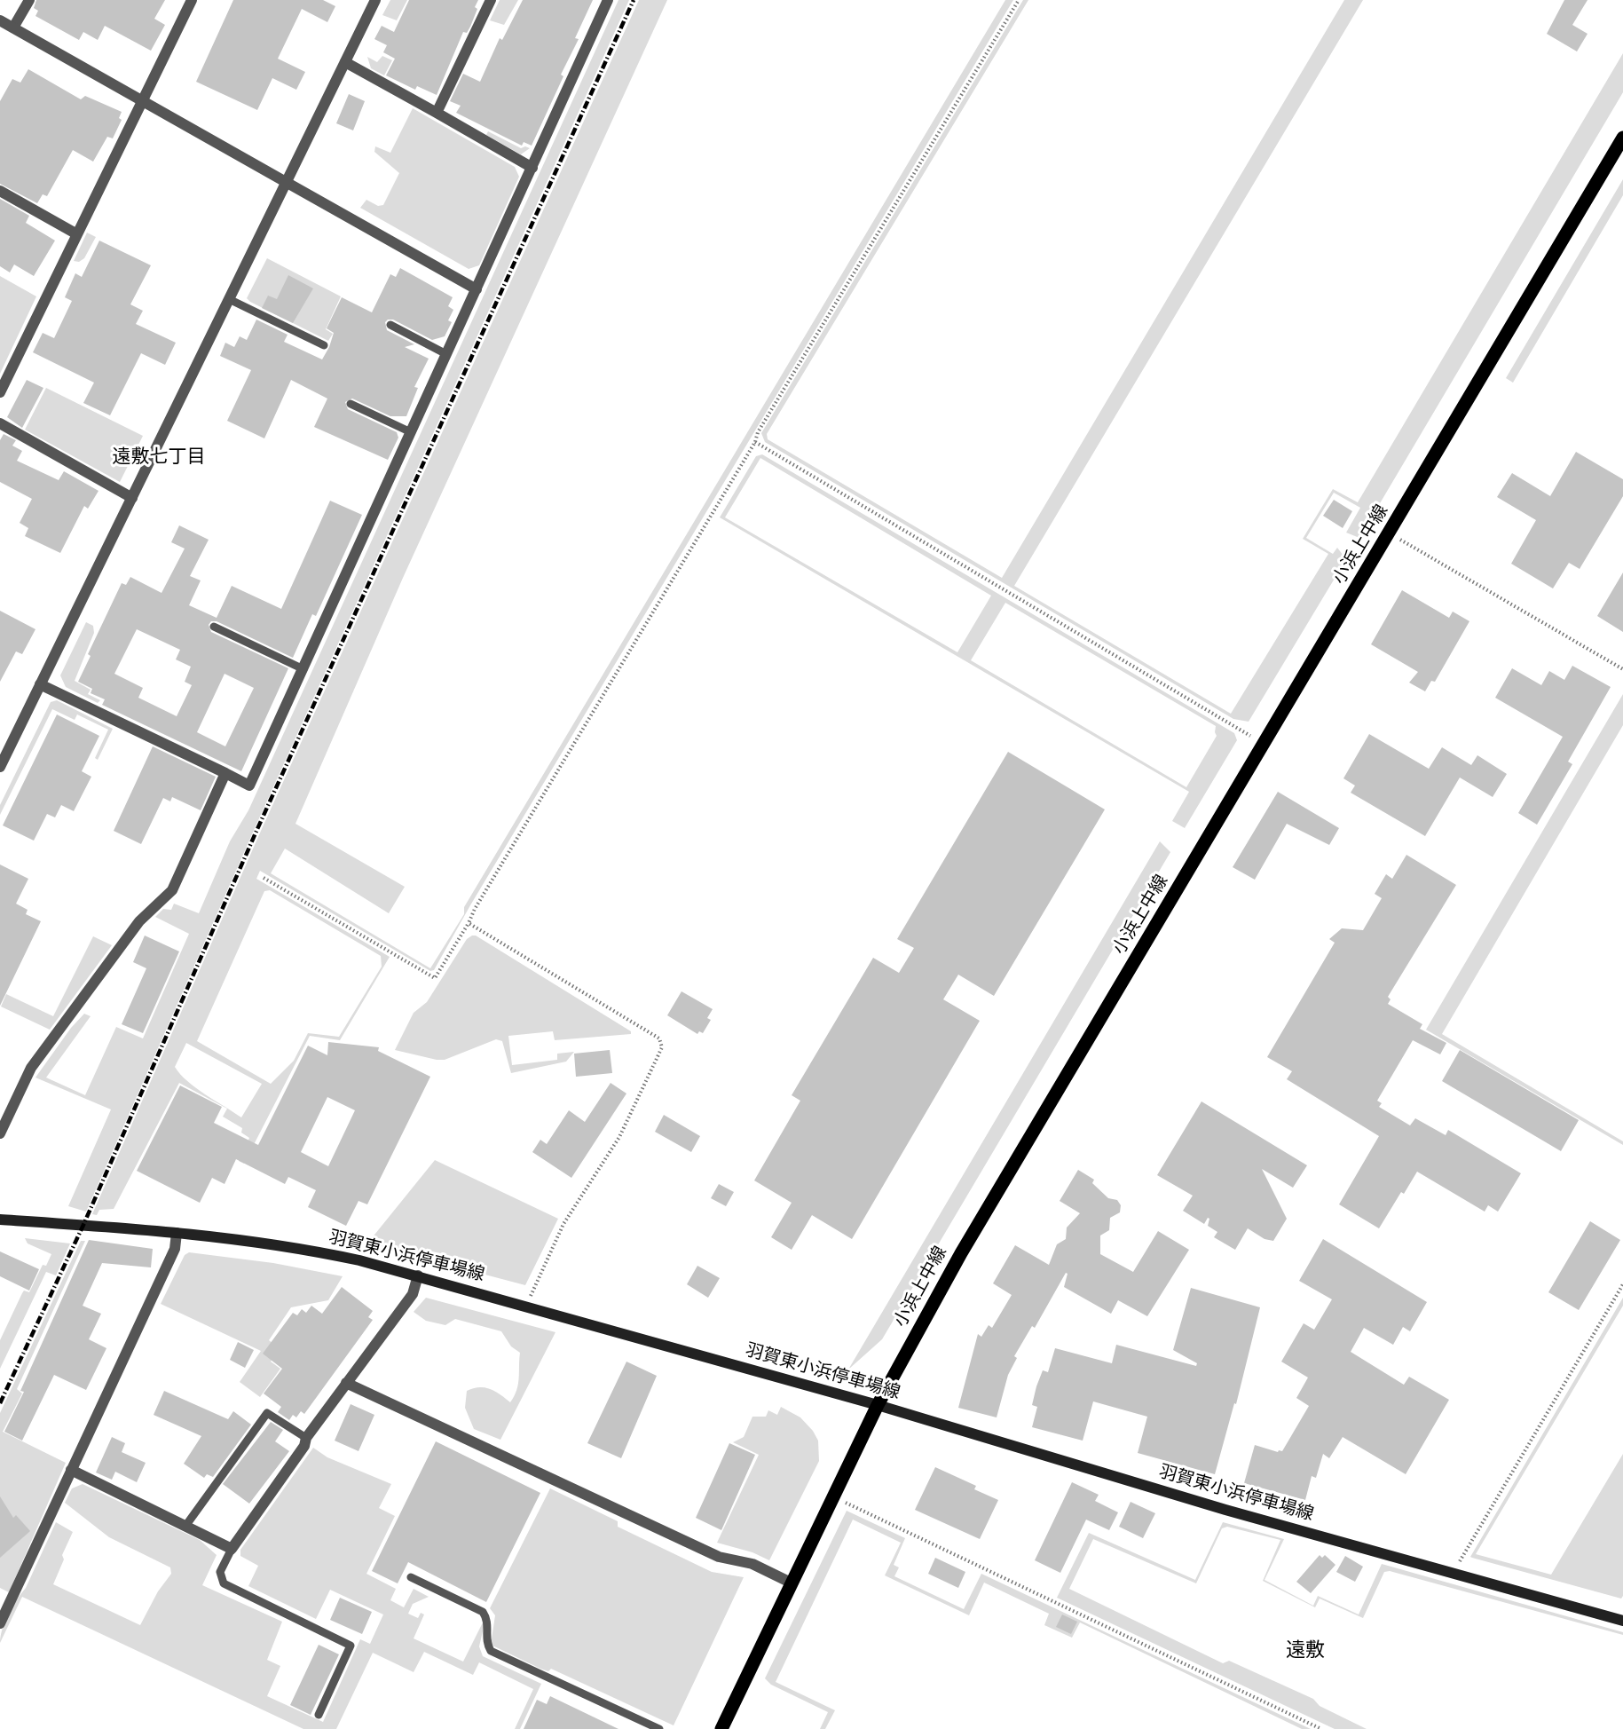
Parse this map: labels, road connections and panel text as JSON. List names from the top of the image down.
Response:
{
  "streets": {
    "main road": ["小浜上中線", "羽賀東小浜停車場線"]
  },
  "crossings": [
    ["小浜上中線", "羽賀東小浜停車場線"]
  ],
  "districts": ["遠敷七丁目", "遠敷"]
}
